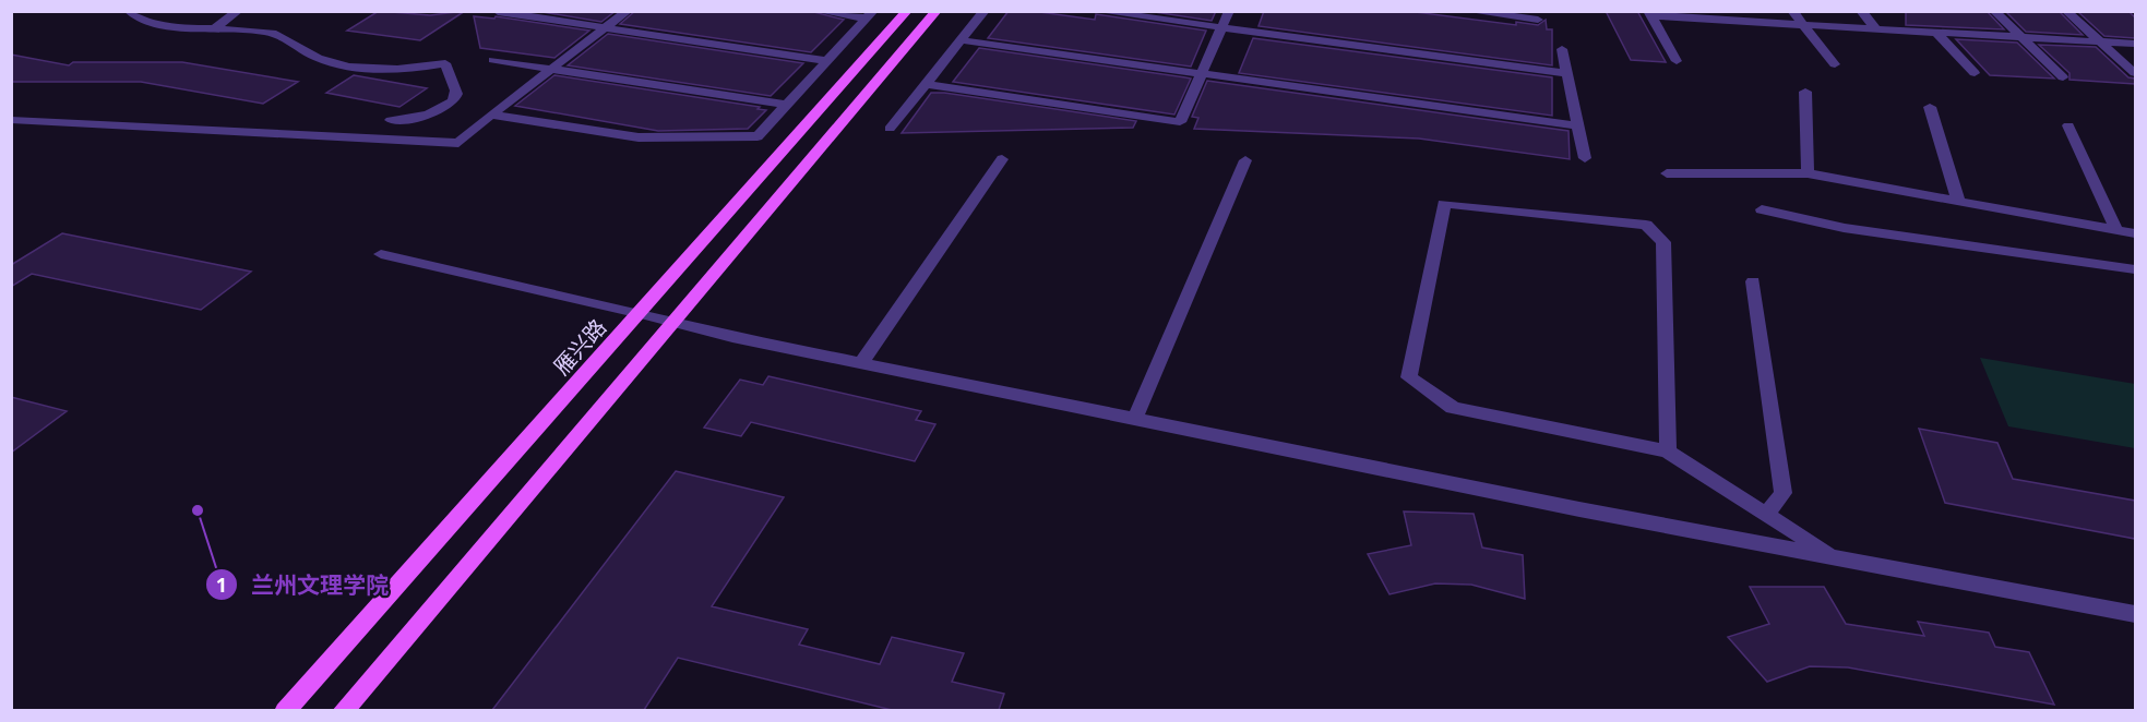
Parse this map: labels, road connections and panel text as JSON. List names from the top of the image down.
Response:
{
  "streets": {
    "main road": ["雁兴路"]
  },
  "places": ["兰州文理学院"]
}
